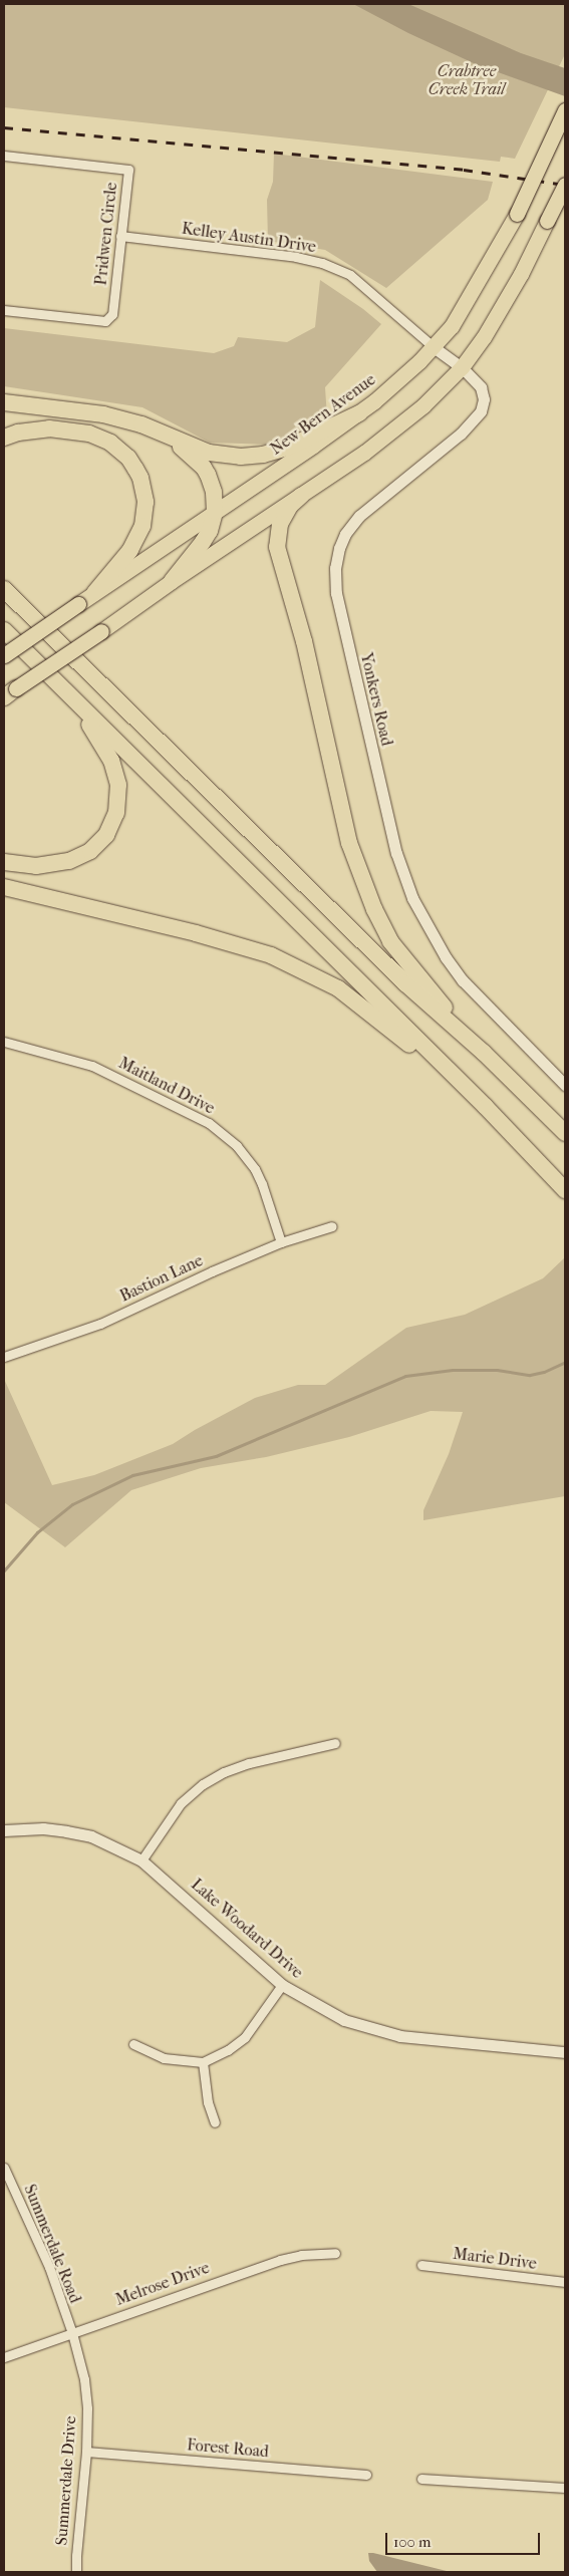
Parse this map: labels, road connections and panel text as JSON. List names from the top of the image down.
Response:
{
  "streets": {
    "main road": ["New Bern Avenue"],
    "street": [
      "Pridwen Circle",
      "Kelley Austin Drive",
      "Yonkers Road",
      "Maitland Drive",
      "Bastion Lane",
      "Lake Woodard Drive",
      "Summerdale Road",
      "Marie Drive",
      "Melrose Drive",
      "Forest Road",
      "Summerdale Drive"
    ]
  },
  "crossings": [
    ["Pridwen Circle", "Kelley Austin Drive"],
    ["Kelley Austin Drive", "New Bern Avenue"],
    ["Kelley Austin Drive", "Yonkers Road"],
    ["New Bern Avenue", "Yonkers Road"],
    ["Maitland Drive", "Bastion Lane"],
    ["Summerdale Road", "Melrose Drive"],
    ["Summerdale Road", "Summerdale Drive"],
    ["Melrose Drive", "Summerdale Drive"],
    ["Forest Road", "Summerdale Drive"]
  ],
  "parks": ["Crabtree Creek Trail"],
  "scale_bar": "100 m"
}
